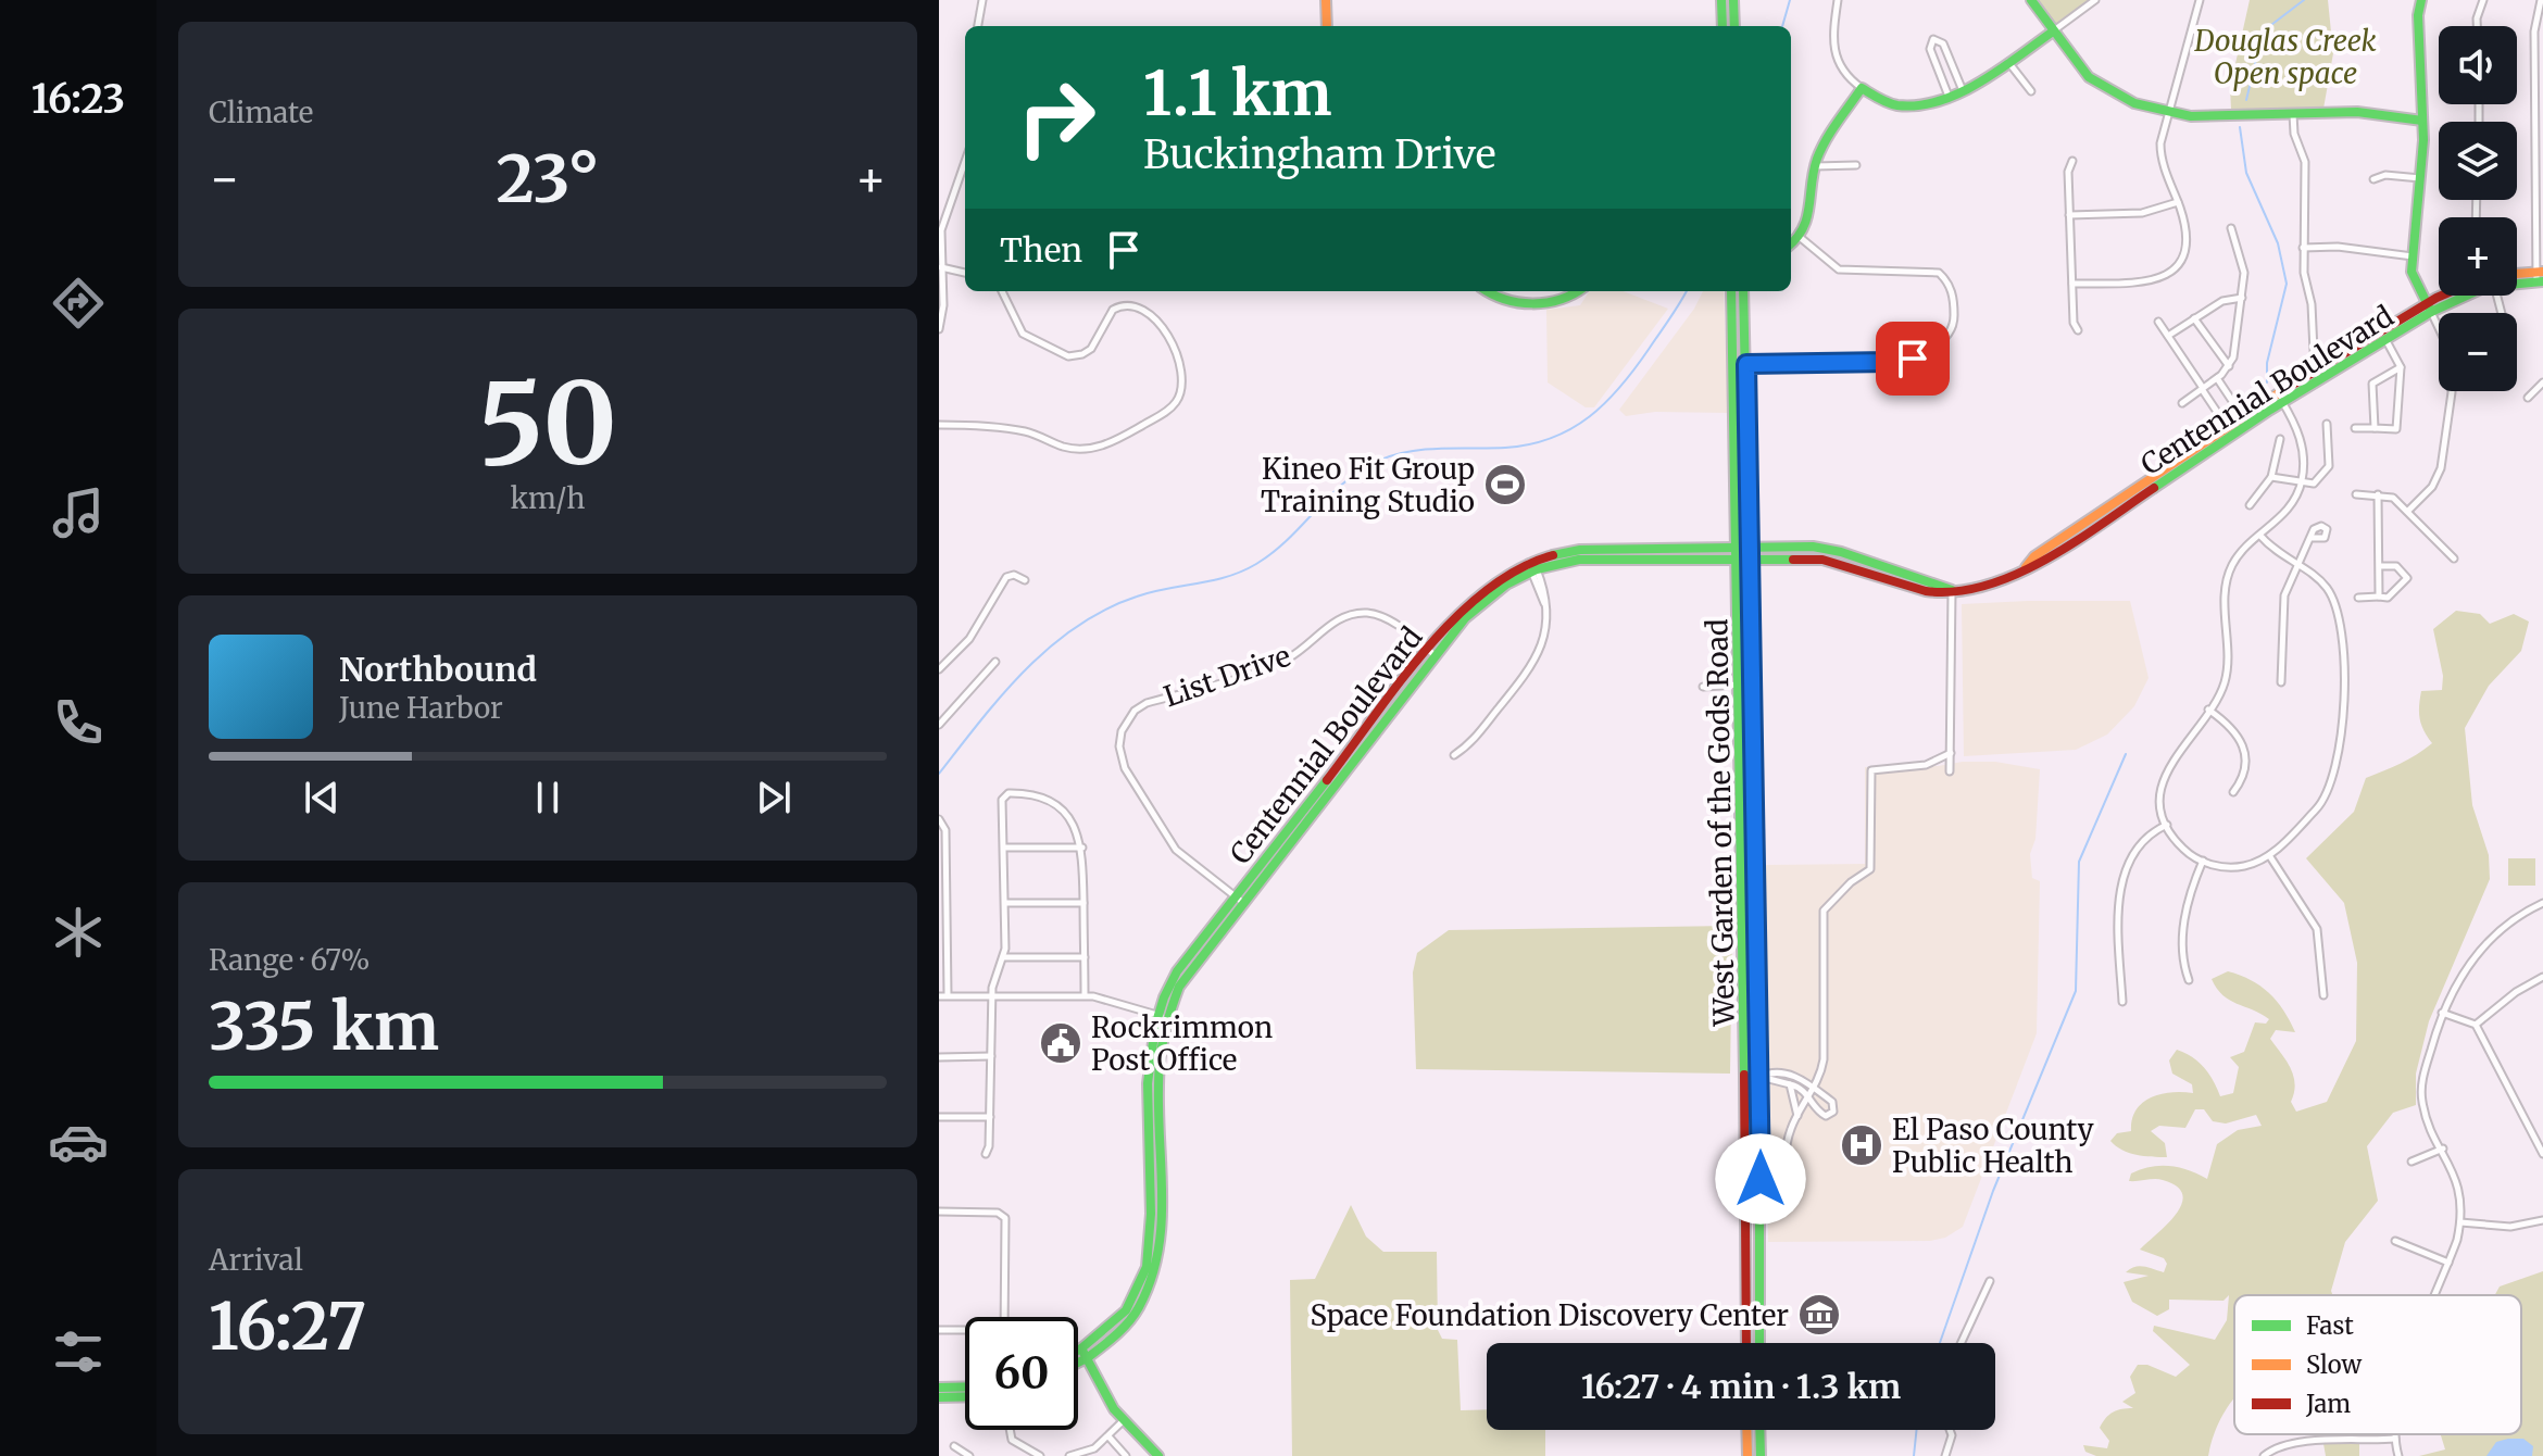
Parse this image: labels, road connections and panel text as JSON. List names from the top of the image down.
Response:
{
  "streets": {
    "main road": ["Centennial Boulevard", "West Garden of the Gods Road"],
    "street": ["List Drive"]
  },
  "crossings": [
    ["Centennial Boulevard", "List Drive"],
    ["Centennial Boulevard", "West Garden of the Gods Road"]
  ],
  "parks": ["Douglas Creek Open space"],
  "places": {
    "sports": ["Kineo Fit Group Training Studio"],
    "public building": ["Rockrimmon Post Office"],
    "hospital": ["El Paso County Public Health"],
    "museum": ["Space Foundation Discovery Center"]
  },
  "legend": ["Fast", "Slow", "Jam"],
  "page": {
    "tabs": "16:23",
    "tile": [
      "Climate",
      ["50", "km/h"],
      ["Range · 67%", "335 km"],
      ["Arrival", "16:27"]
    ],
    "map_buttons": ["+", "−"],
    "turn": ["1.1 km", "Buckingham Drive"],
    "heat": ["−", "23°", "+"],
    "then": "Then",
    "song": ["Northbound", "June Harbor"],
    "limit": "60",
    "trip": "16:27 · 4 min · 1.3 km"
  }
}
